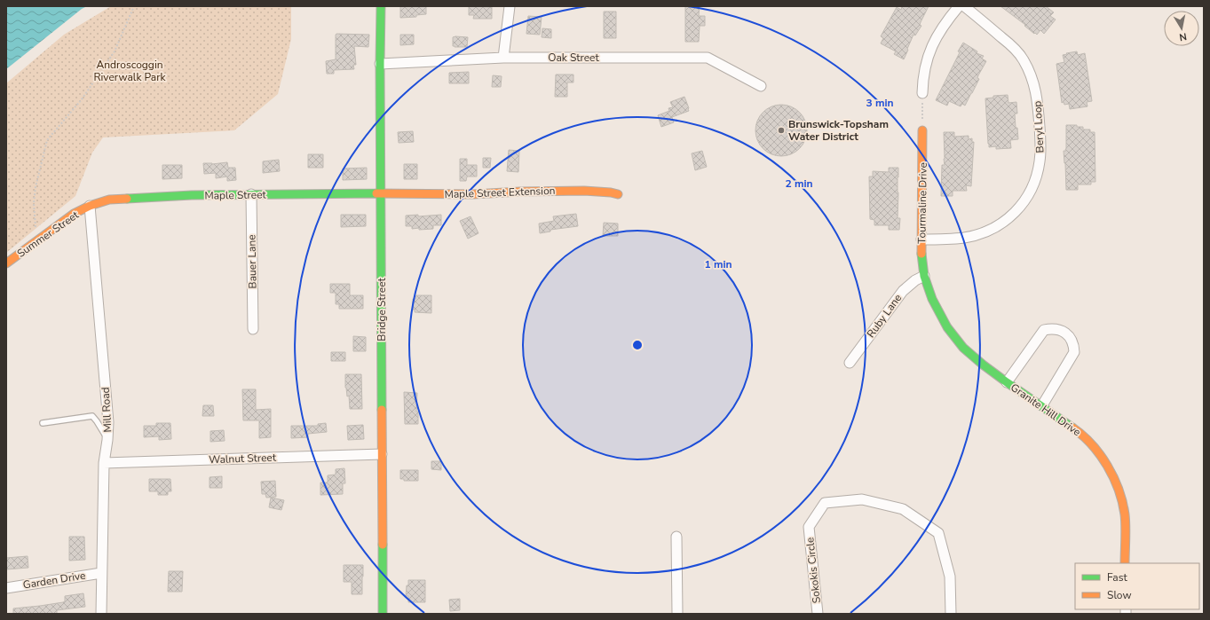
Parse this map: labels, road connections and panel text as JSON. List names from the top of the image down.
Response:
{
  "streets": {
    "street": [
      "Oak Street",
      "Beryl Loop",
      "Maple Street Extension",
      "Maple Street",
      "Tourmaline Drive",
      "Summer Street",
      "Bauer Lane",
      "Bridge Street",
      "Ruby Lane",
      "Mill Road",
      "Granite Hill Drive",
      "Walnut Street",
      "Sokokis Circle",
      "Garden Drive"
    ]
  },
  "crossings": [
    ["Oak Street", "Bridge Street"],
    ["Beryl Loop", "Tourmaline Drive"],
    ["Maple Street Extension", "Maple Street"],
    ["Maple Street Extension", "Bridge Street"],
    ["Maple Street", "Summer Street"],
    ["Maple Street", "Bauer Lane"],
    ["Maple Street", "Bridge Street"],
    ["Maple Street", "Mill Road"],
    ["Tourmaline Drive", "Ruby Lane"],
    ["Tourmaline Drive", "Granite Hill Drive"],
    ["Summer Street", "Mill Road"],
    ["Bridge Street", "Walnut Street"],
    ["Ruby Lane", "Granite Hill Drive"],
    ["Mill Road", "Walnut Street"],
    ["Mill Road", "Garden Drive"]
  ],
  "parks": ["Androscoggin Riverwalk Park"],
  "places": ["Brunswick-Topsham Water District"],
  "legend": ["Fast", "Slow"],
  "north": "bottom",
  "rings": ["3 min", "2 min", "1 min"]
}
